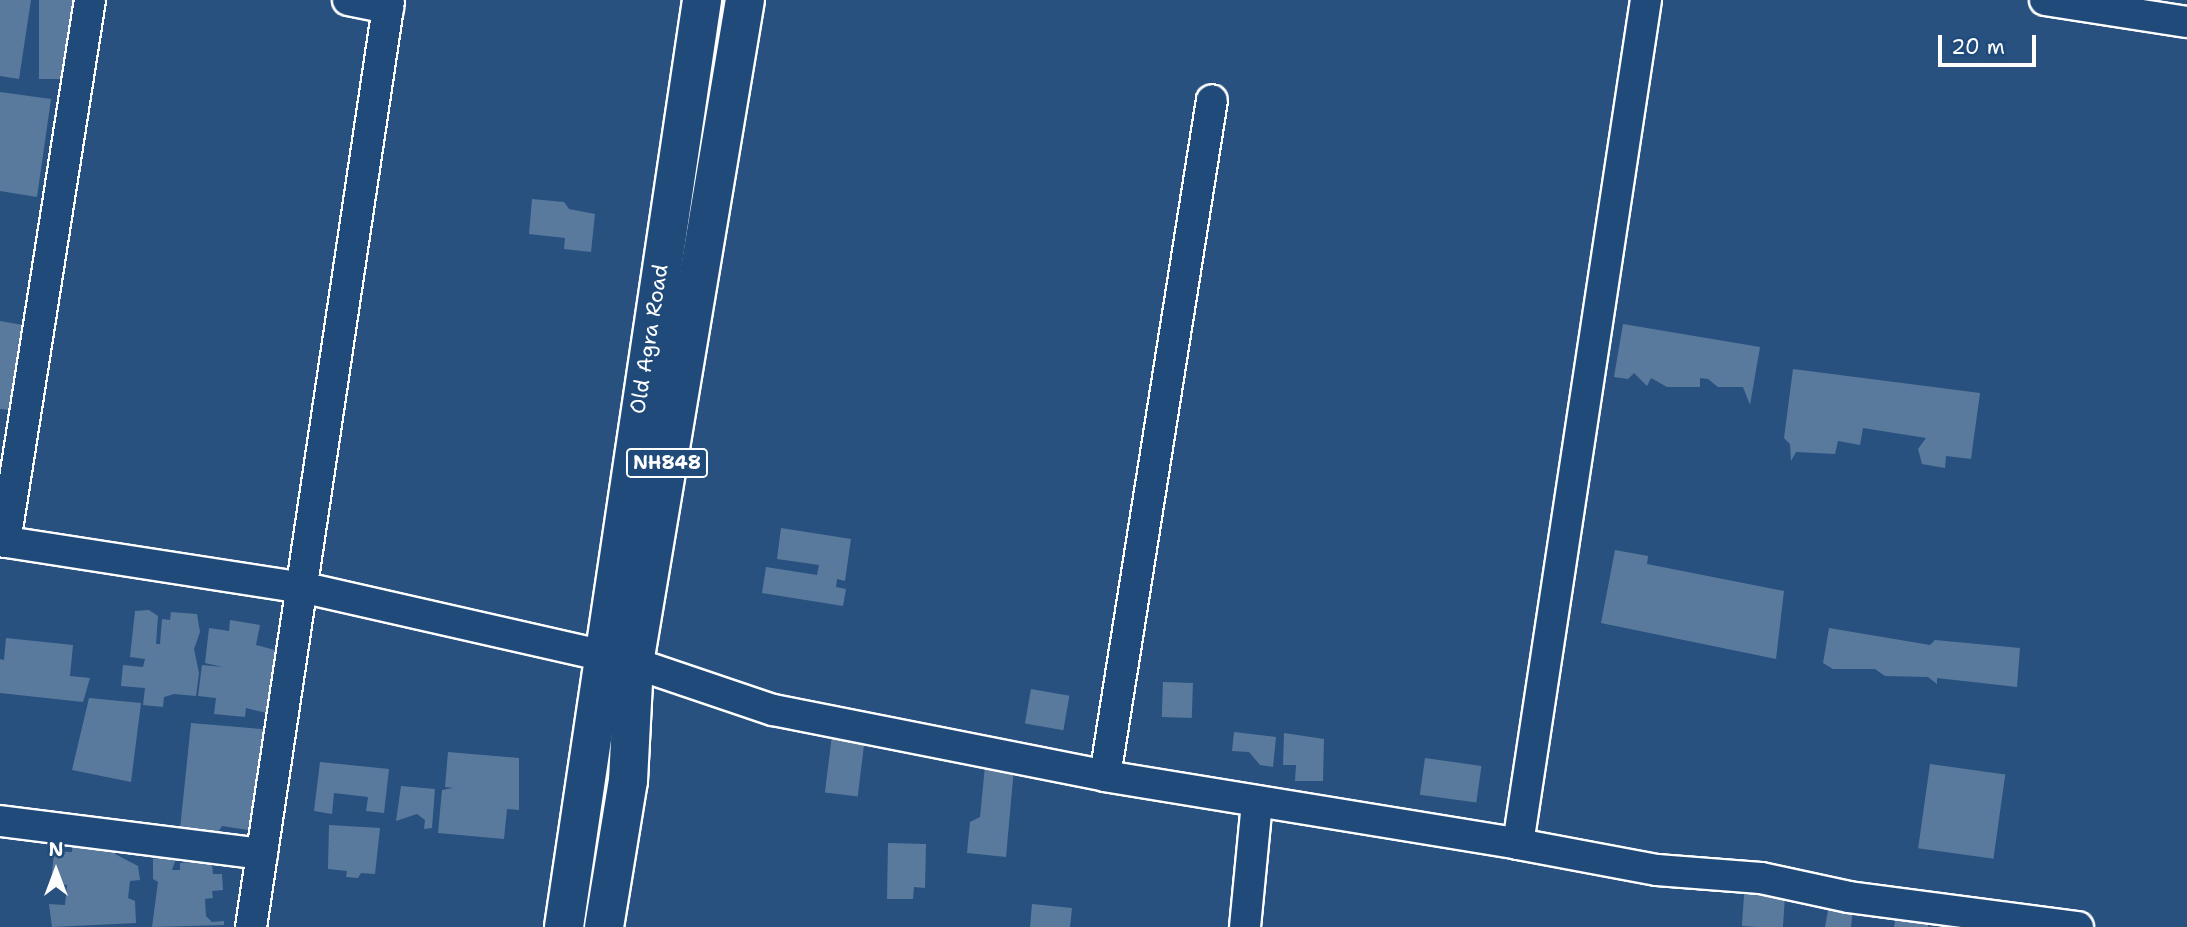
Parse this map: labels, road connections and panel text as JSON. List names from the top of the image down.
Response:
{
  "streets": {
    "highway": ["Old Agra Road", "NH848"]
  },
  "crossings": [
    ["Old Agra Road", "NH848"]
  ],
  "scale_bar": "20 m",
  "north": "top"
}
